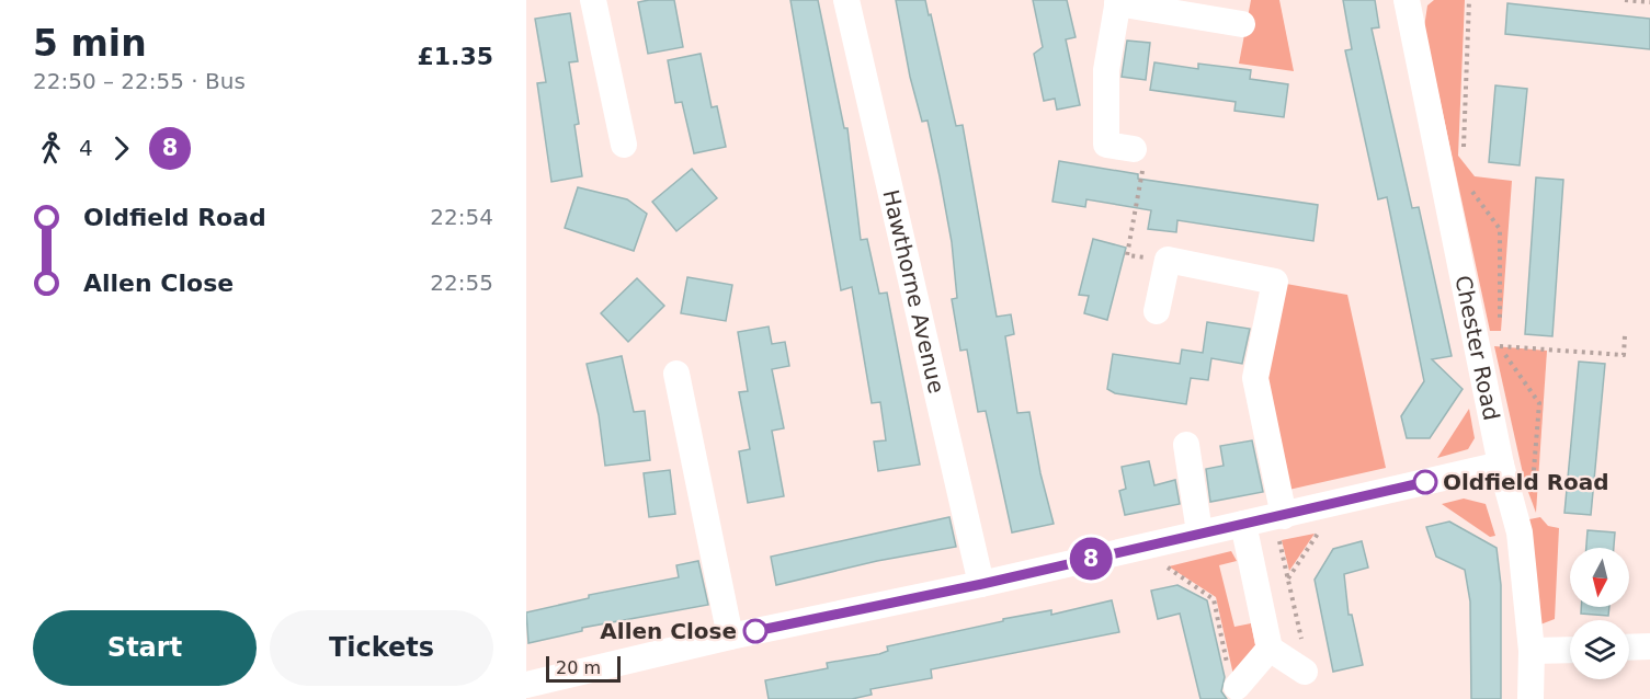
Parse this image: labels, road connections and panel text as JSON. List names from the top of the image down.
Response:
{
  "streets": {
    "street": ["Hawthorne Avenue", "Chester Road"]
  },
  "places": ["Oldfield Road", "Allen Close"],
  "lines": ["bus line 8"],
  "scale_bar": "20 m",
  "north": "bottom",
  "page": {
    "heading": ["5 min", "22:50 – 22:55 · Bus", "£1.35"],
    "on_map": "8",
    "legs": ["4", "8"],
    "list": [
      {
        "name": "Oldfield Road",
        "value": "22:54"
      },
      {
        "name": "Allen Close",
        "value": "22:55"
      }
    ],
    "buttons": ["Start", "Tickets"],
    "scale": "20 m"
  }
}
